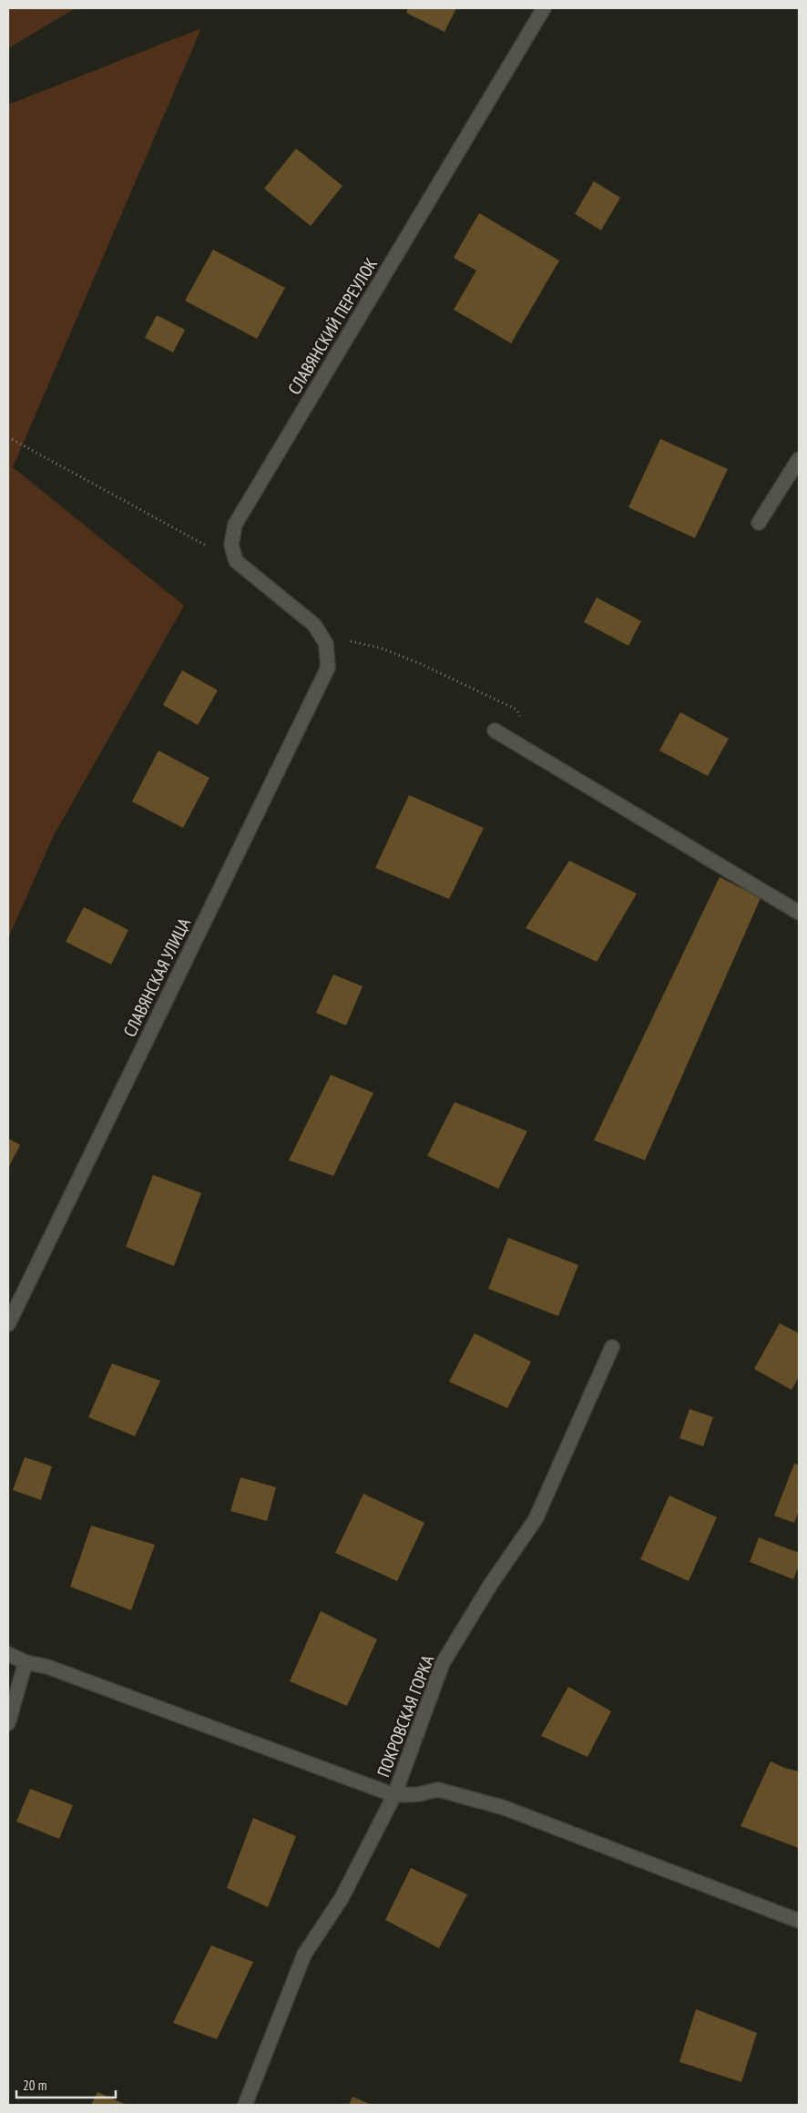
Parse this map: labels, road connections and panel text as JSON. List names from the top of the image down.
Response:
{
  "streets": {
    "street": ["СЛАВЯНСКИЙ ПЕРЕУЛОК", "СЛАВЯНСКАЯ УЛИЦА", "ПОКРОВСКАЯ ГОРКА"]
  },
  "scale_bar": "20 m"
}
